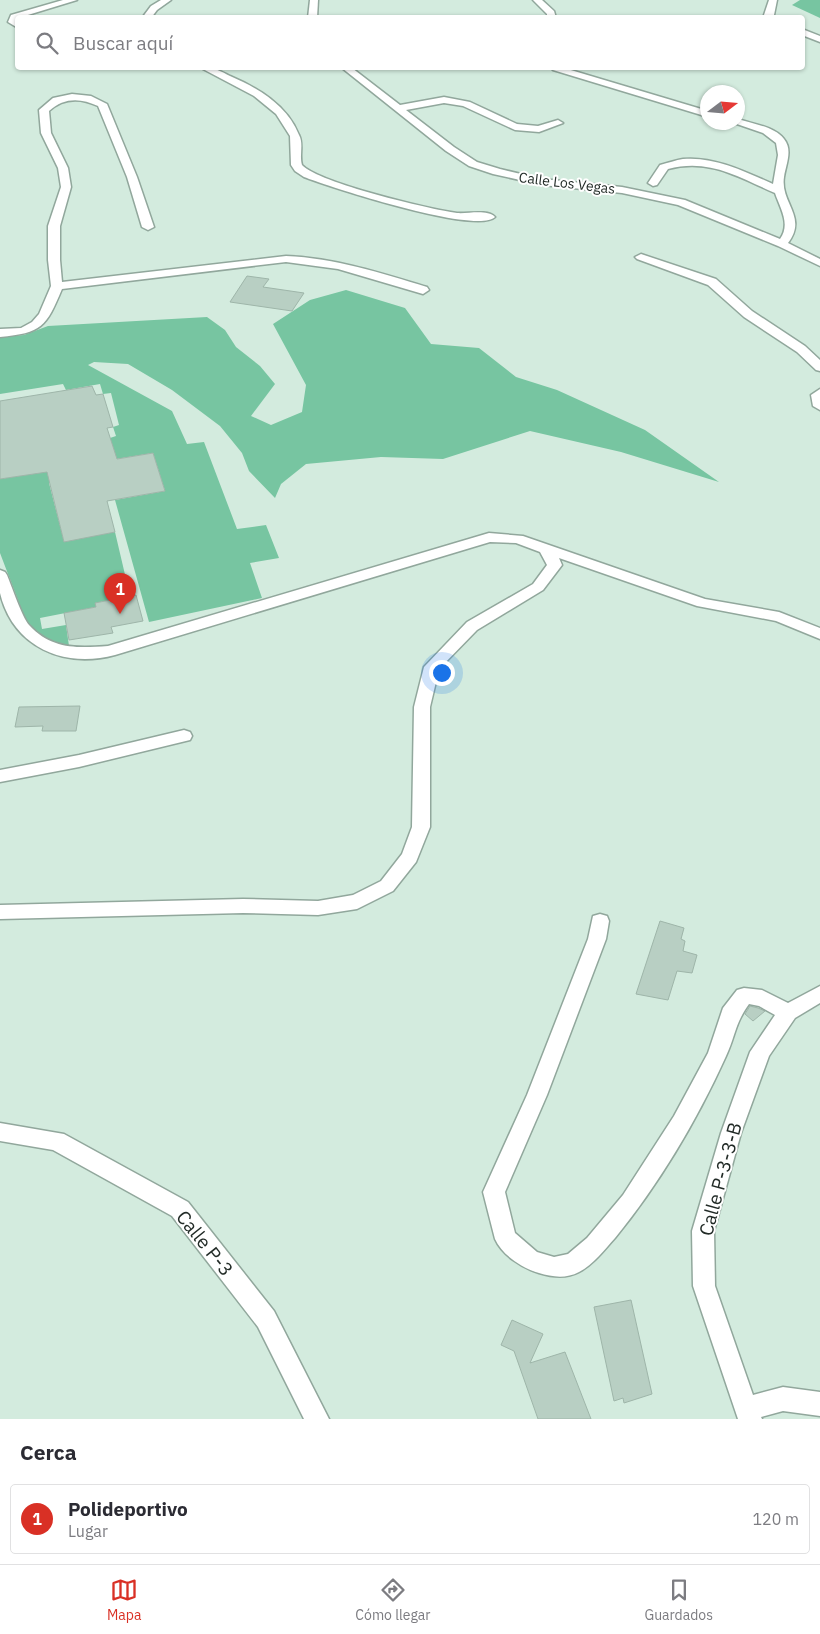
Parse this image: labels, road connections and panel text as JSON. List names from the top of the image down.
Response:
{
  "streets": {
    "street": ["Calle Los Vegas", "Calle P-3-3-B", "Calle P-3"]
  },
  "north": "right",
  "page": {
    "search": "Buscar aquí",
    "pins": "1",
    "heading": "Cerca",
    "list": [
      {
        "mark": "1",
        "name": "Polideportivo",
        "note": "Lugar",
        "value": "120 m"
      }
    ],
    "nav": ["Mapa", "Cómo llegar", "Guardados"]
  }
}
